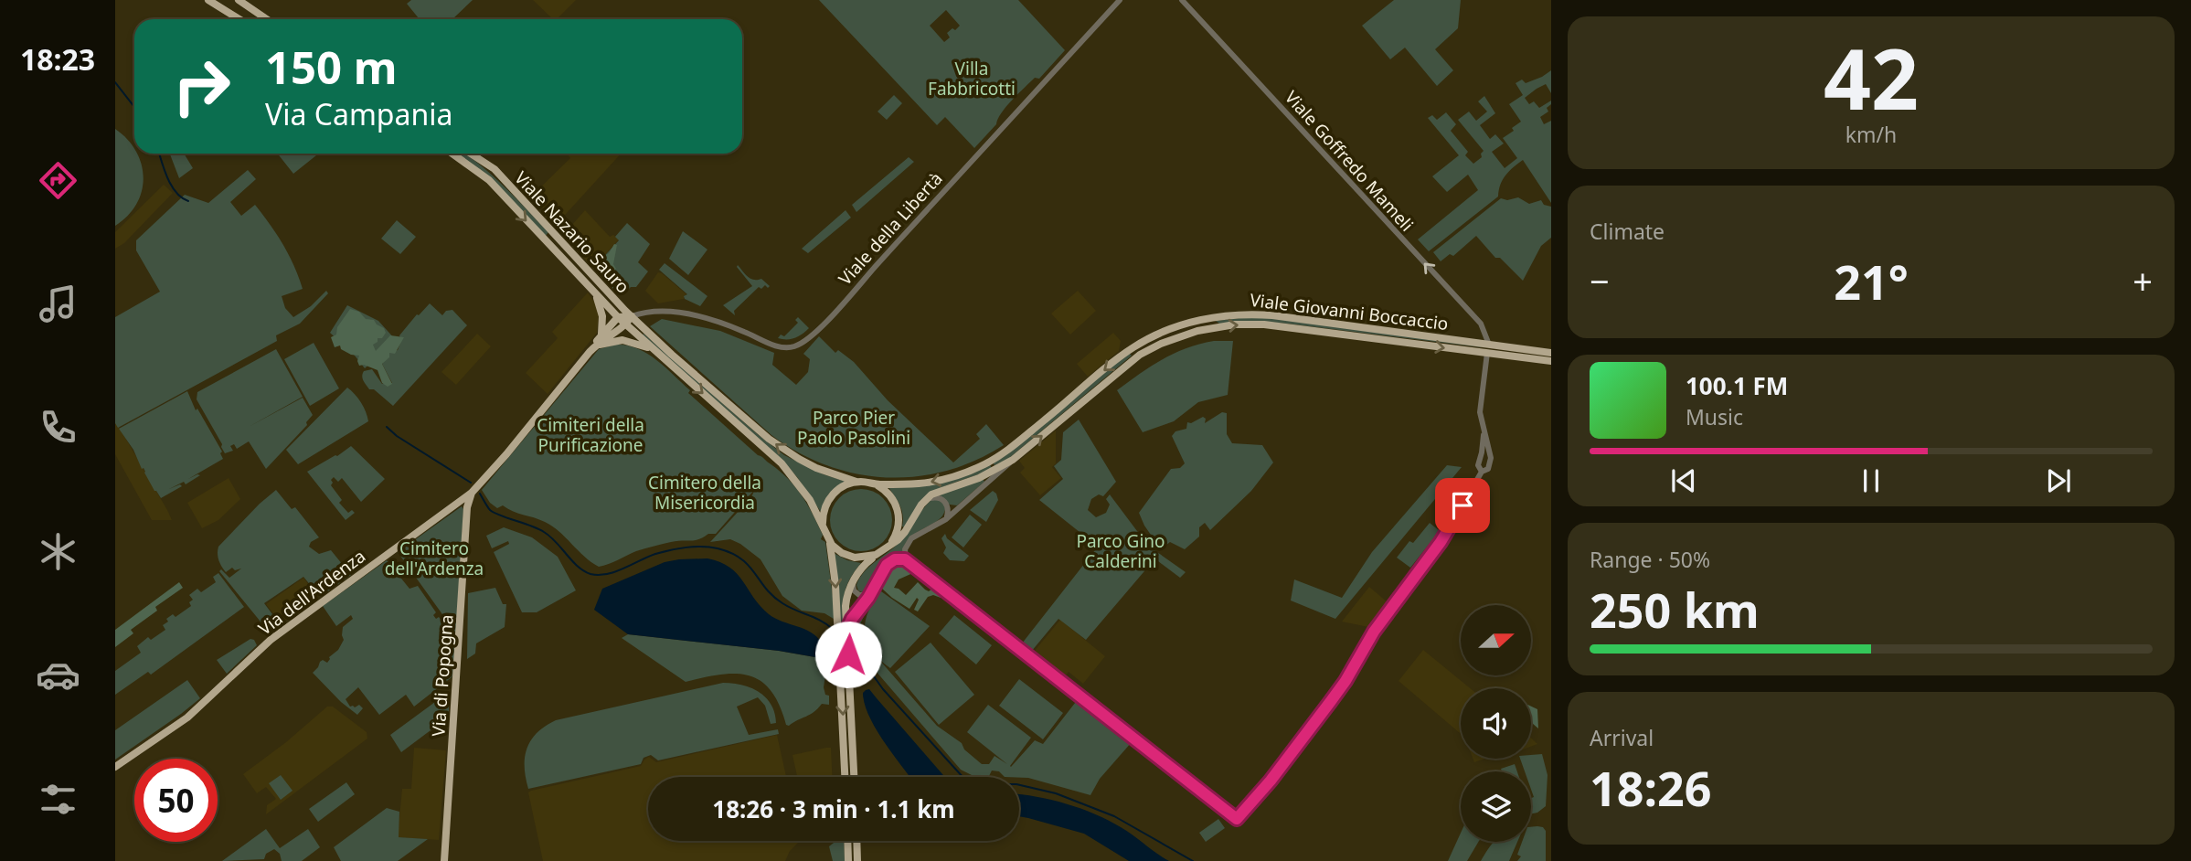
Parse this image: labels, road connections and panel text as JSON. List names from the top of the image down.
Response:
{
  "streets": {
    "main road": [
      "Viale Nazario Sauro",
      "Viale Giovanni Boccaccio",
      "Via dell'Ardenza",
      "Via di Popogna"
    ],
    "street": ["Viale Goffredo Mameli", "Viale della Libertà"]
  },
  "crossings": [
    ["Viale Goffredo Mameli", "Viale Giovanni Boccaccio"],
    ["Viale della Libertà", "Viale Nazario Sauro"],
    ["Viale della Libertà", "Viale Giovanni Boccaccio"],
    ["Viale della Libertà", "Via dell'Ardenza"],
    ["Viale Nazario Sauro", "Viale Giovanni Boccaccio"],
    ["Viale Nazario Sauro", "Via dell'Ardenza"],
    ["Viale Giovanni Boccaccio", "Via dell'Ardenza"],
    ["Via dell'Ardenza", "Via di Popogna"]
  ],
  "one_way": ["Viale Goffredo Mameli"],
  "parks": [
    "Villa Fabbricotti",
    "Parco Pier Paolo Pasolini",
    "Cimiteri della Purificazione",
    "Cimitero della Misericordia",
    "Parco Gino Calderini",
    "Cimitero dell'Ardenza"
  ],
  "north": "right",
  "page": {
    "tabs": "18:23",
    "tile": [
      ["42", "km/h"],
      "Climate",
      ["Range · 50%", "250 km"],
      ["Arrival", "18:26"]
    ],
    "turn": ["150 m", "Via Campania"],
    "heat": ["−", "21°", "+"],
    "song": ["100.1 FM", "Music"],
    "limit": "50",
    "trip": "18:26 · 3 min · 1.1 km"
  }
}
